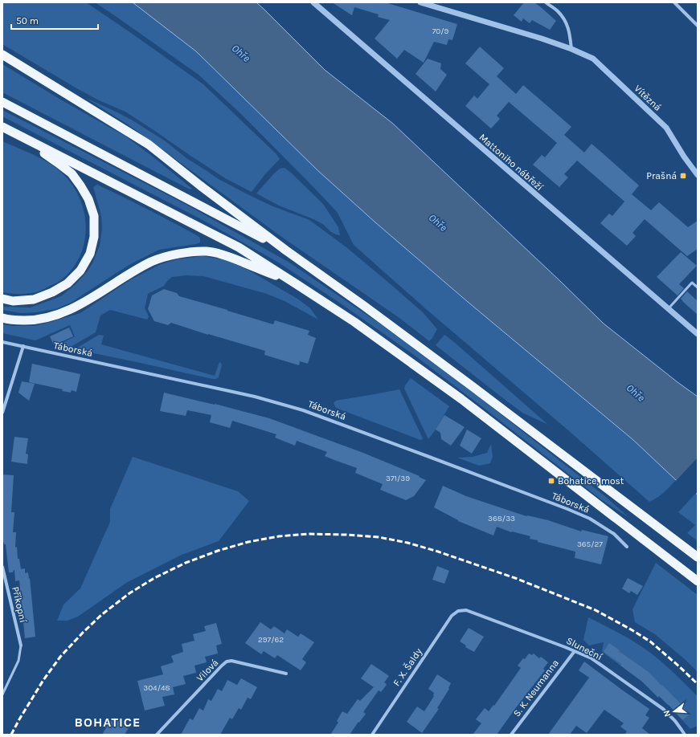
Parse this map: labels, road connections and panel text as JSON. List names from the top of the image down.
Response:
{
  "streets": {
    "street": [
      "Vítězná",
      "Mattoniho nábřeží",
      "Táborská",
      "Příkopní",
      "Sluneční",
      "F. X. Šaldy",
      "Vilová",
      "S. K. Neumanna"
    ]
  },
  "crossings": [
    ["Sluneční", "F. X. Šaldy"],
    ["Sluneční", "S. K. Neumanna"]
  ],
  "districts": ["BOHATICE"],
  "water": ["Ohře"],
  "places": {
    "transit": ["Prašná", "Bohatice, most"]
  },
  "house_numbers": [
    "70/9",
    "371/39",
    "368/33",
    "365/27",
    "297/62",
    "304/48"
  ],
  "scale_bar": "50 m",
  "north": "left"
}
